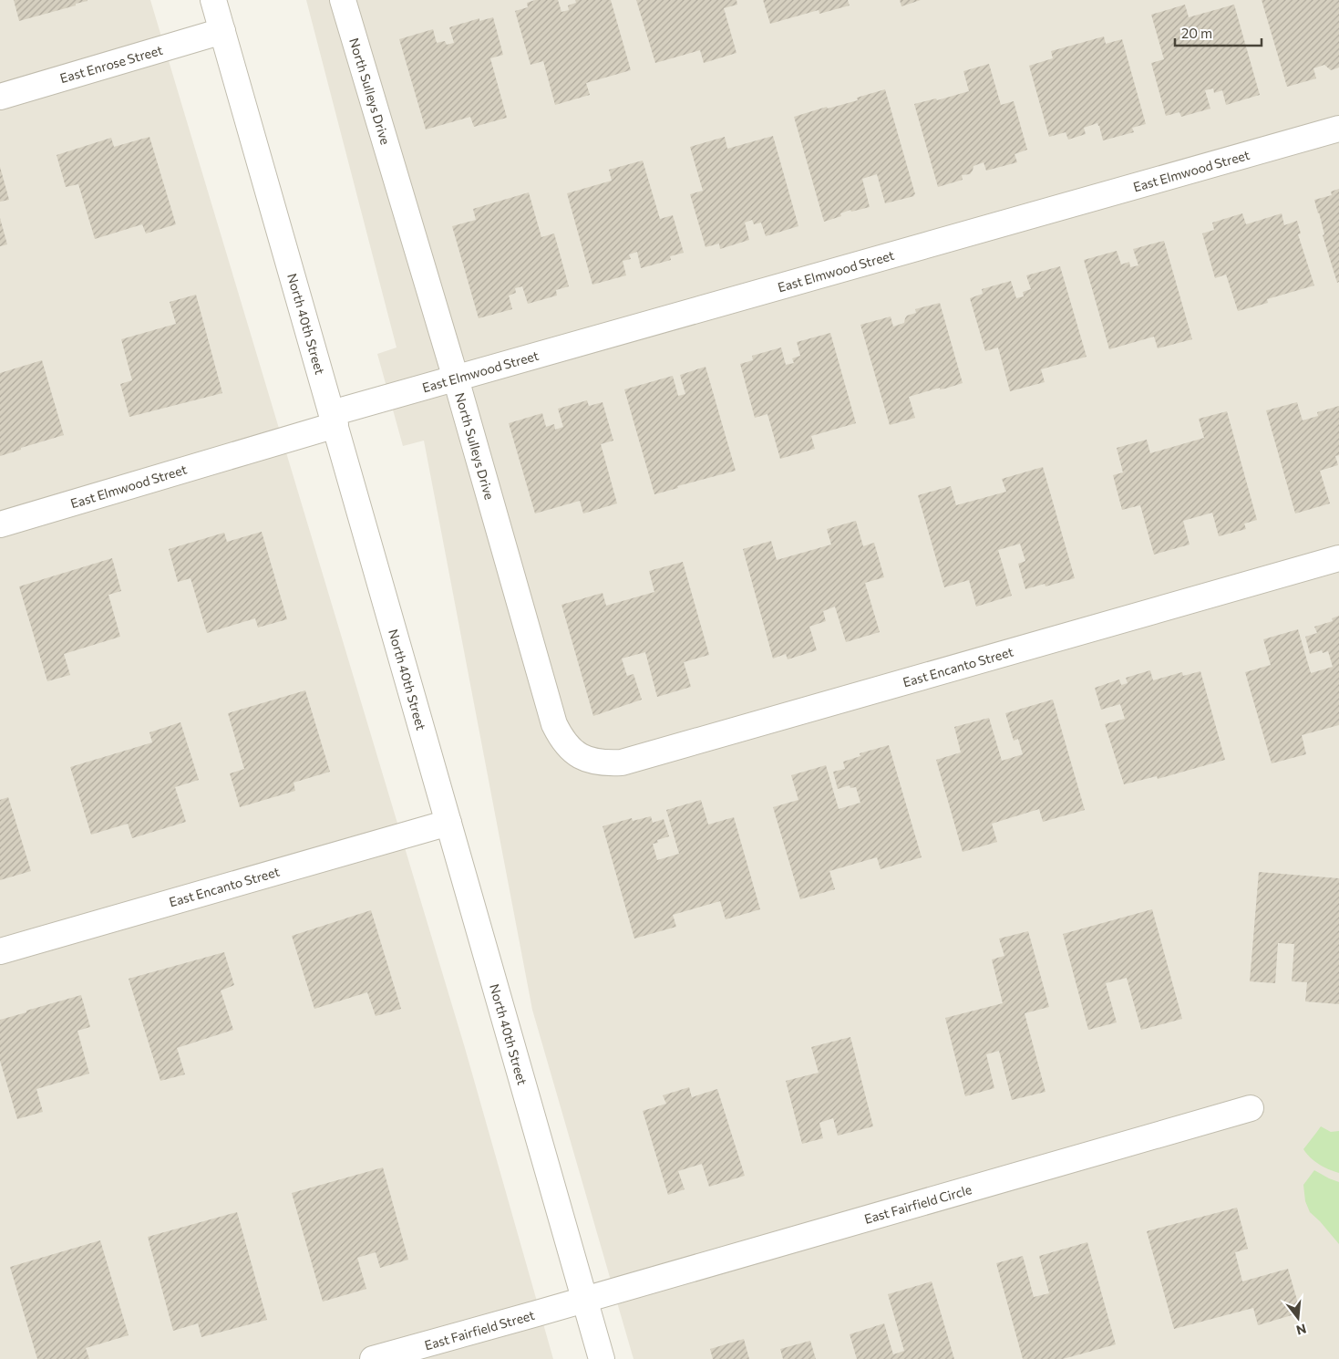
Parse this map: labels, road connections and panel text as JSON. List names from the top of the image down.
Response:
{
  "streets": {
    "street": [
      "East Enrose Street",
      "North Sulleys Drive",
      "East Elmwood Street",
      "North 40th Street",
      "East Encanto Street",
      "East Fairfield Circle",
      "East Fairfield Street"
    ]
  },
  "crossings": [
    ["East Enrose Street", "North 40th Street"],
    ["North Sulleys Drive", "East Elmwood Street"],
    ["North Sulleys Drive", "East Encanto Street"],
    ["East Elmwood Street", "North 40th Street"],
    ["North 40th Street", "East Encanto Street"],
    ["North 40th Street", "East Fairfield Circle"],
    ["North 40th Street", "East Fairfield Street"],
    ["East Fairfield Circle", "East Fairfield Street"]
  ],
  "scale_bar": "20 m",
  "north": "bottom"
}
